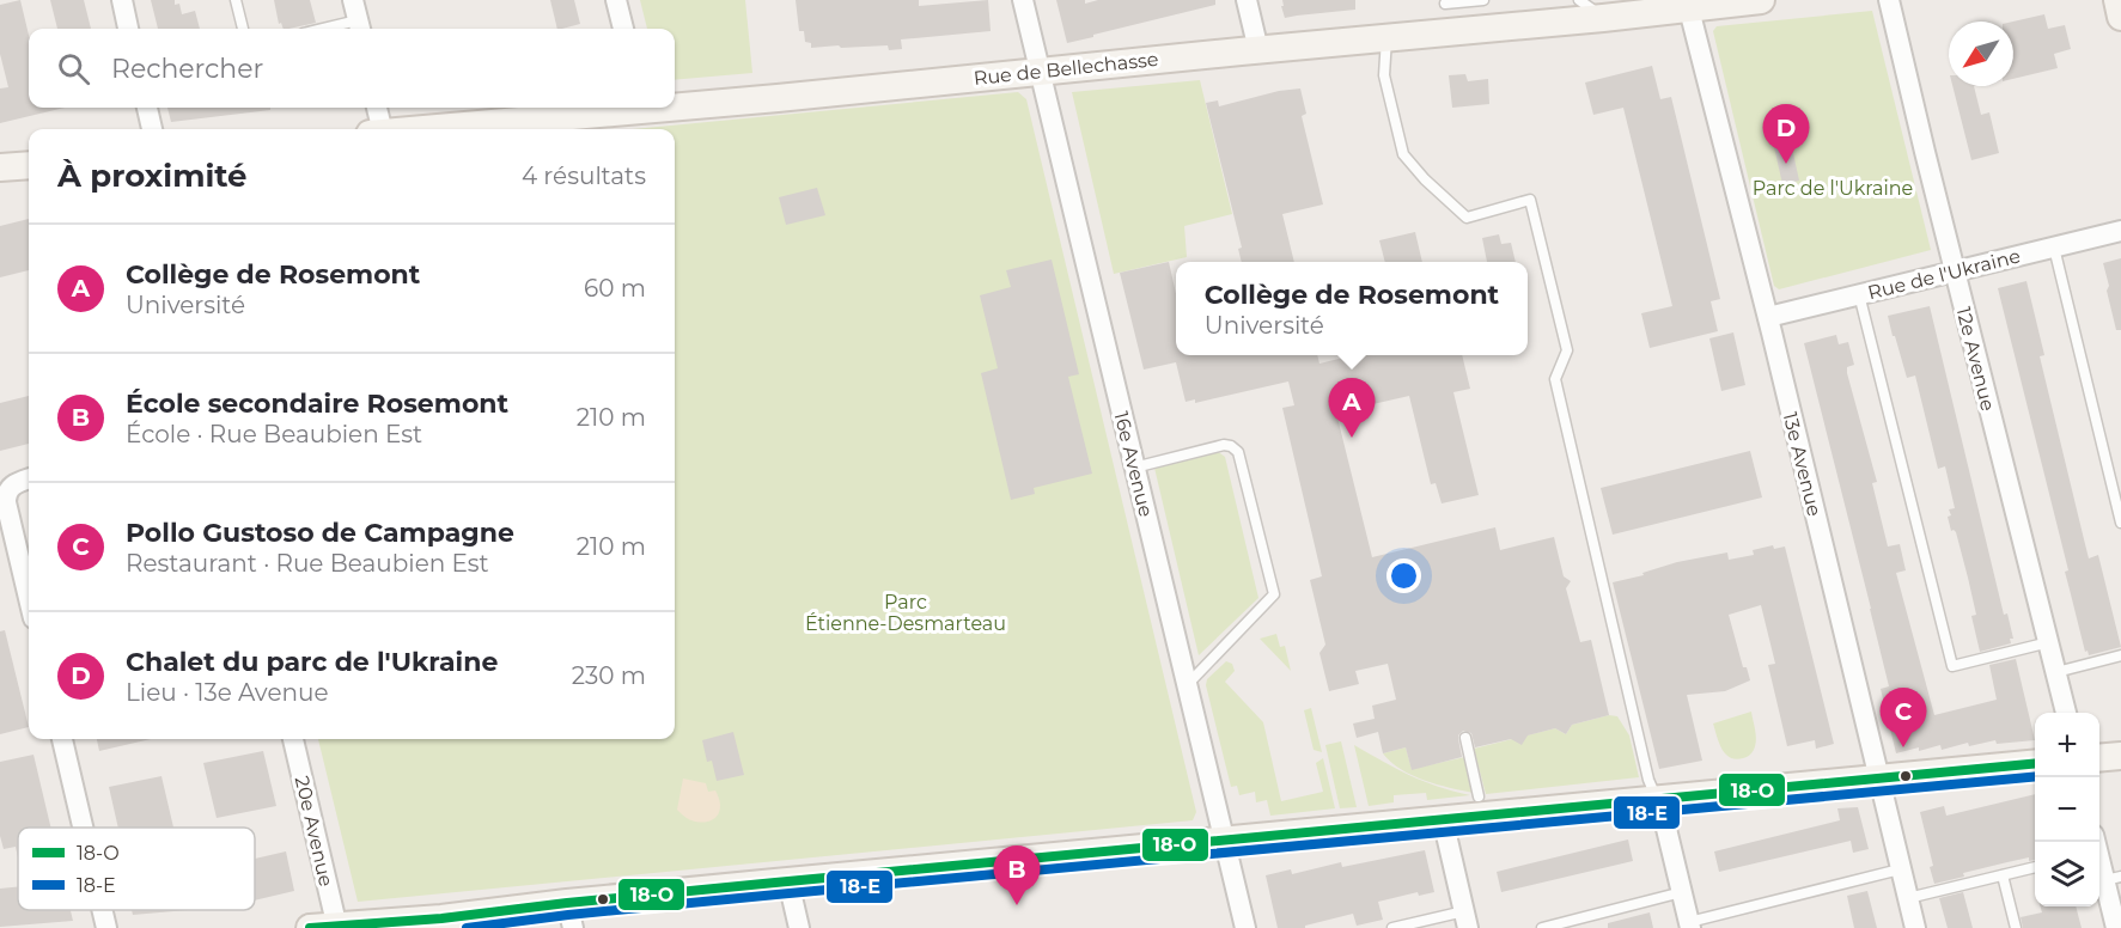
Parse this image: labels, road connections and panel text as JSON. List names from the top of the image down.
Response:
{
  "streets": {
    "street": [
      "Rue de Bellechasse",
      "Rue de l'Ukraine",
      "12e Avenue",
      "16e Avenue",
      "13e Avenue",
      "20e Avenue"
    ]
  },
  "crossings": [
    ["Rue de Bellechasse", "16e Avenue"],
    ["Rue de Bellechasse", "13e Avenue"],
    ["Rue de l'Ukraine", "12e Avenue"],
    ["Rue de l'Ukraine", "13e Avenue"]
  ],
  "parks": ["Parc de l'Ukraine", "Parc Étienne-Desmarteau"],
  "lines": ["transit line 18-O", "transit line 18-E"],
  "legend": ["18-O", "18-E"],
  "north": "bottom left",
  "page": {
    "search": "Rechercher",
    "pins": [
      "D",
      "A",
      "C",
      "B"
    ],
    "heading": ["À proximité", "4 résultats"],
    "list": [
      {
        "mark": "A",
        "name": "Collège de Rosemont",
        "note": "Université",
        "value": "60 m"
      },
      {
        "mark": "B",
        "name": "École secondaire Rosemont",
        "note": "École · Rue Beaubien Est",
        "value": "210 m"
      },
      {
        "mark": "C",
        "name": "Pollo Gustoso de Campagne",
        "note": "Restaurant · Rue Beaubien Est",
        "value": "210 m"
      },
      {
        "mark": "D",
        "name": "Chalet du parc de l'Ukraine",
        "note": "Lieu · 13e Avenue",
        "value": "230 m"
      }
    ],
    "popup": ["Collège de Rosemont", "Université"],
    "map_buttons": ["+", "−"]
  }
}
